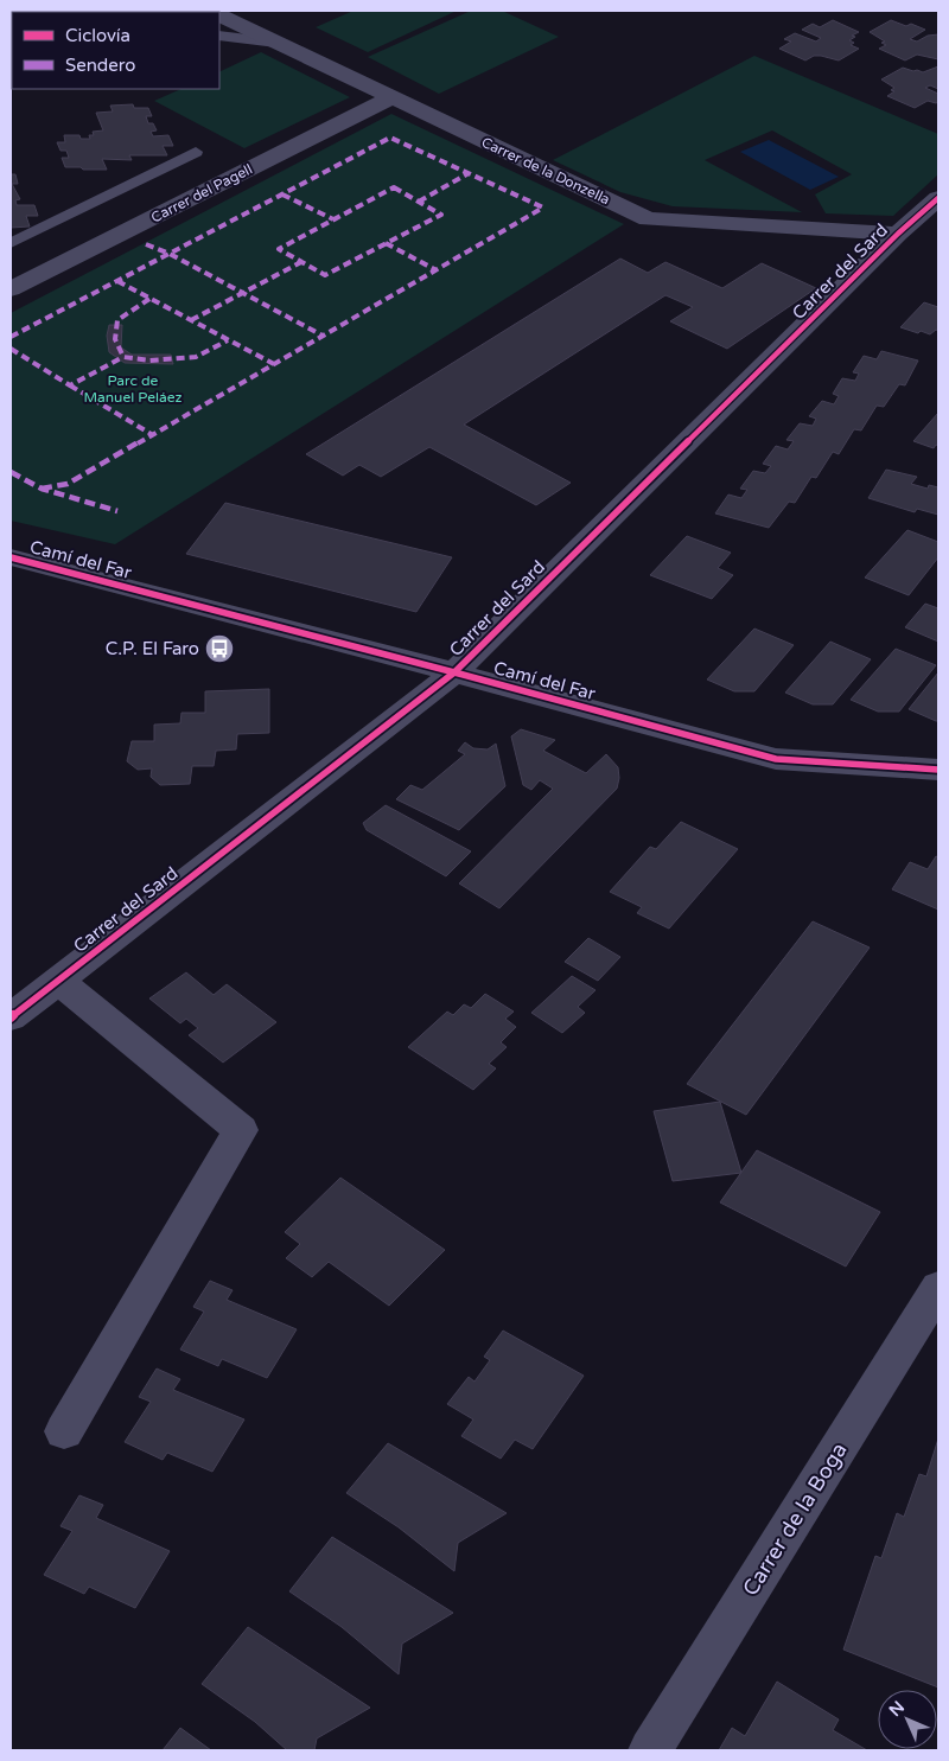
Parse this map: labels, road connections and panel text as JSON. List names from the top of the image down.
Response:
{
  "streets": {
    "street": [
      "Carrer de la Donzella",
      "Carrer del Pagell",
      "Carrer del Sard",
      "Camí del Far",
      "Carrer de la Boga"
    ]
  },
  "crossings": [
    ["Carrer de la Donzella", "Carrer del Pagell"],
    ["Carrer de la Donzella", "Carrer del Sard"],
    ["Carrer del Sard", "Camí del Far"]
  ],
  "parks": ["Parc de Manuel Peláez"],
  "places": {
    "bus stop": ["C.P. El Faro"]
  },
  "legend": ["Ciclovía", "Sendero"],
  "north": "top left"
}
